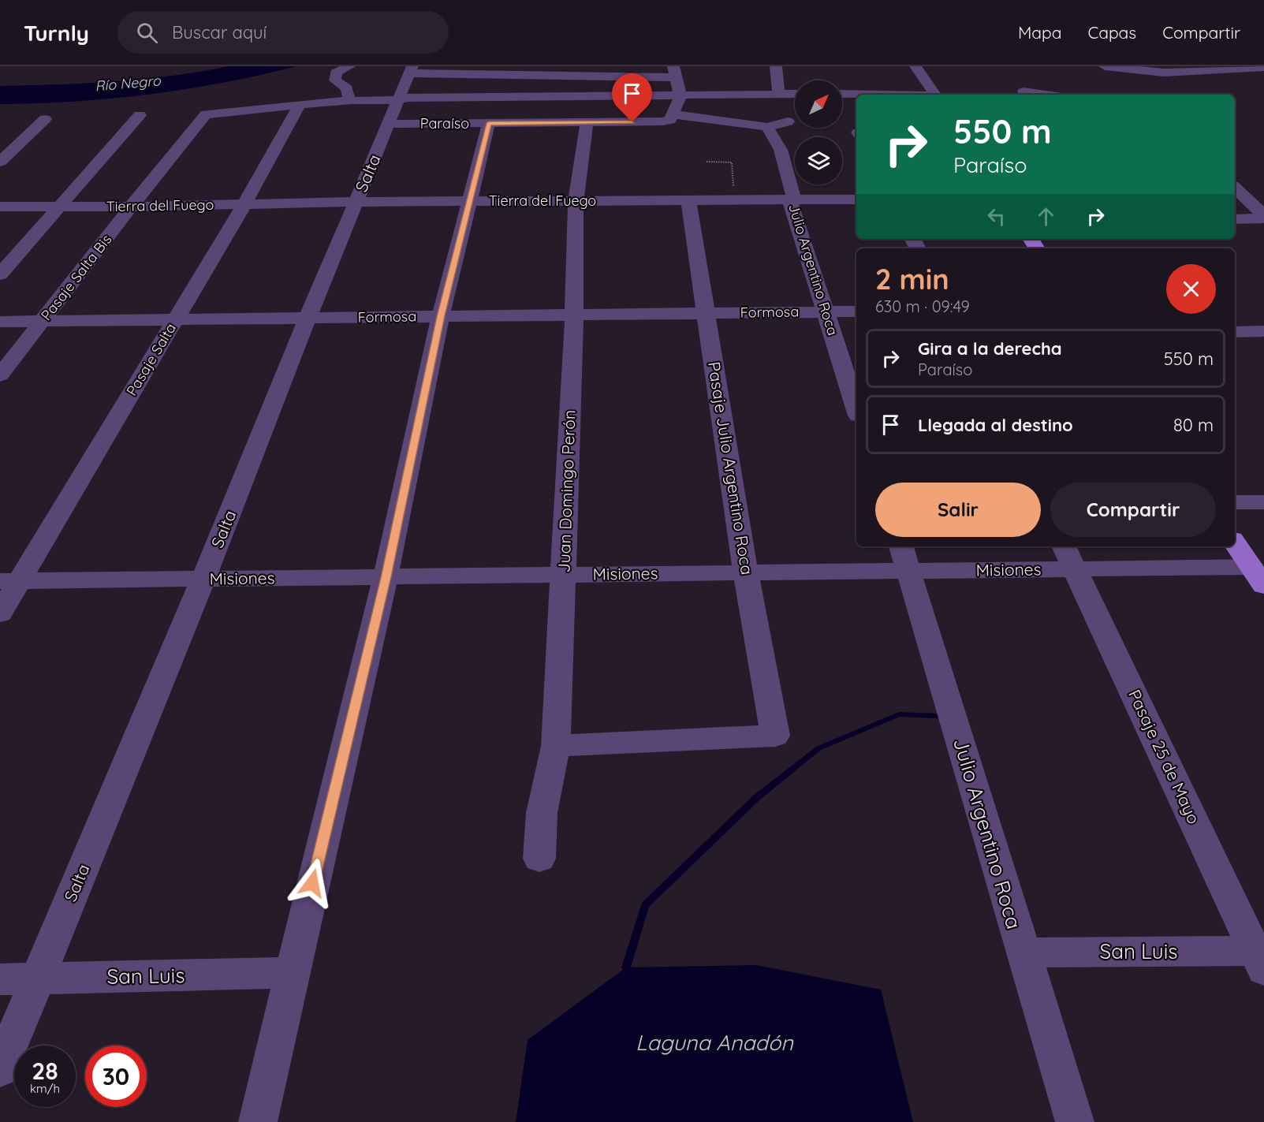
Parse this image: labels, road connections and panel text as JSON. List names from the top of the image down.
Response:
{
  "streets": {
    "street": [
      "Paraíso",
      "Salta",
      "Tierra del Fuego",
      "Julio Argentino Roca",
      "Pasaje Salta Bis",
      "Formosa",
      "Pasaje Salta",
      "Pasaje Julio Argentino Roca",
      "Juan Domingo Perón",
      "Misiones",
      "Pasaje 25 de Mayo",
      "San Luis"
    ]
  },
  "crossings": [
    ["Paraíso", "Salta"],
    ["Paraíso", "Julio Argentino Roca"],
    ["Paraíso", "Juan Domingo Perón"],
    ["Salta", "Tierra del Fuego"],
    ["Salta", "Formosa"],
    ["Salta", "Misiones"],
    ["Salta", "San Luis"],
    ["Tierra del Fuego", "Julio Argentino Roca"],
    ["Tierra del Fuego", "Pasaje Salta Bis"],
    ["Tierra del Fuego", "Pasaje Salta"],
    ["Tierra del Fuego", "Pasaje Julio Argentino Roca"],
    ["Tierra del Fuego", "Juan Domingo Perón"],
    ["Julio Argentino Roca", "Formosa"],
    ["Julio Argentino Roca", "Misiones"],
    ["Julio Argentino Roca", "San Luis"],
    ["Pasaje Salta Bis", "Formosa"],
    ["Pasaje Salta Bis", "Pasaje Salta"],
    ["Formosa", "Pasaje Salta"],
    ["Formosa", "Pasaje Julio Argentino Roca"],
    ["Formosa", "Juan Domingo Perón"],
    ["Pasaje Salta", "Misiones"],
    ["Pasaje Julio Argentino Roca", "Juan Domingo Perón"],
    ["Pasaje Julio Argentino Roca", "Misiones"],
    ["Juan Domingo Perón", "Misiones"],
    ["Misiones", "Pasaje 25 de Mayo"],
    ["Pasaje 25 de Mayo", "San Luis"]
  ],
  "water": ["Río Negro", "Laguna Anadón"],
  "north": "top right",
  "page": {
    "header": "Turnly",
    "search": "Buscar aquí",
    "nav": ["Mapa", "Capas", "Compartir"],
    "turn": ["550 m", "Paraíso"],
    "heading": ["2 min", "630 m · 09:49"],
    "list": [
      {
        "name": "Gira a la derecha",
        "note": "Paraíso",
        "value": "550 m"
      },
      {
        "name": "Llegada al destino",
        "value": "80 m"
      }
    ],
    "buttons": ["Salir", "Compartir"],
    "speed": "28 km/h",
    "limit": "30"
  }
}
